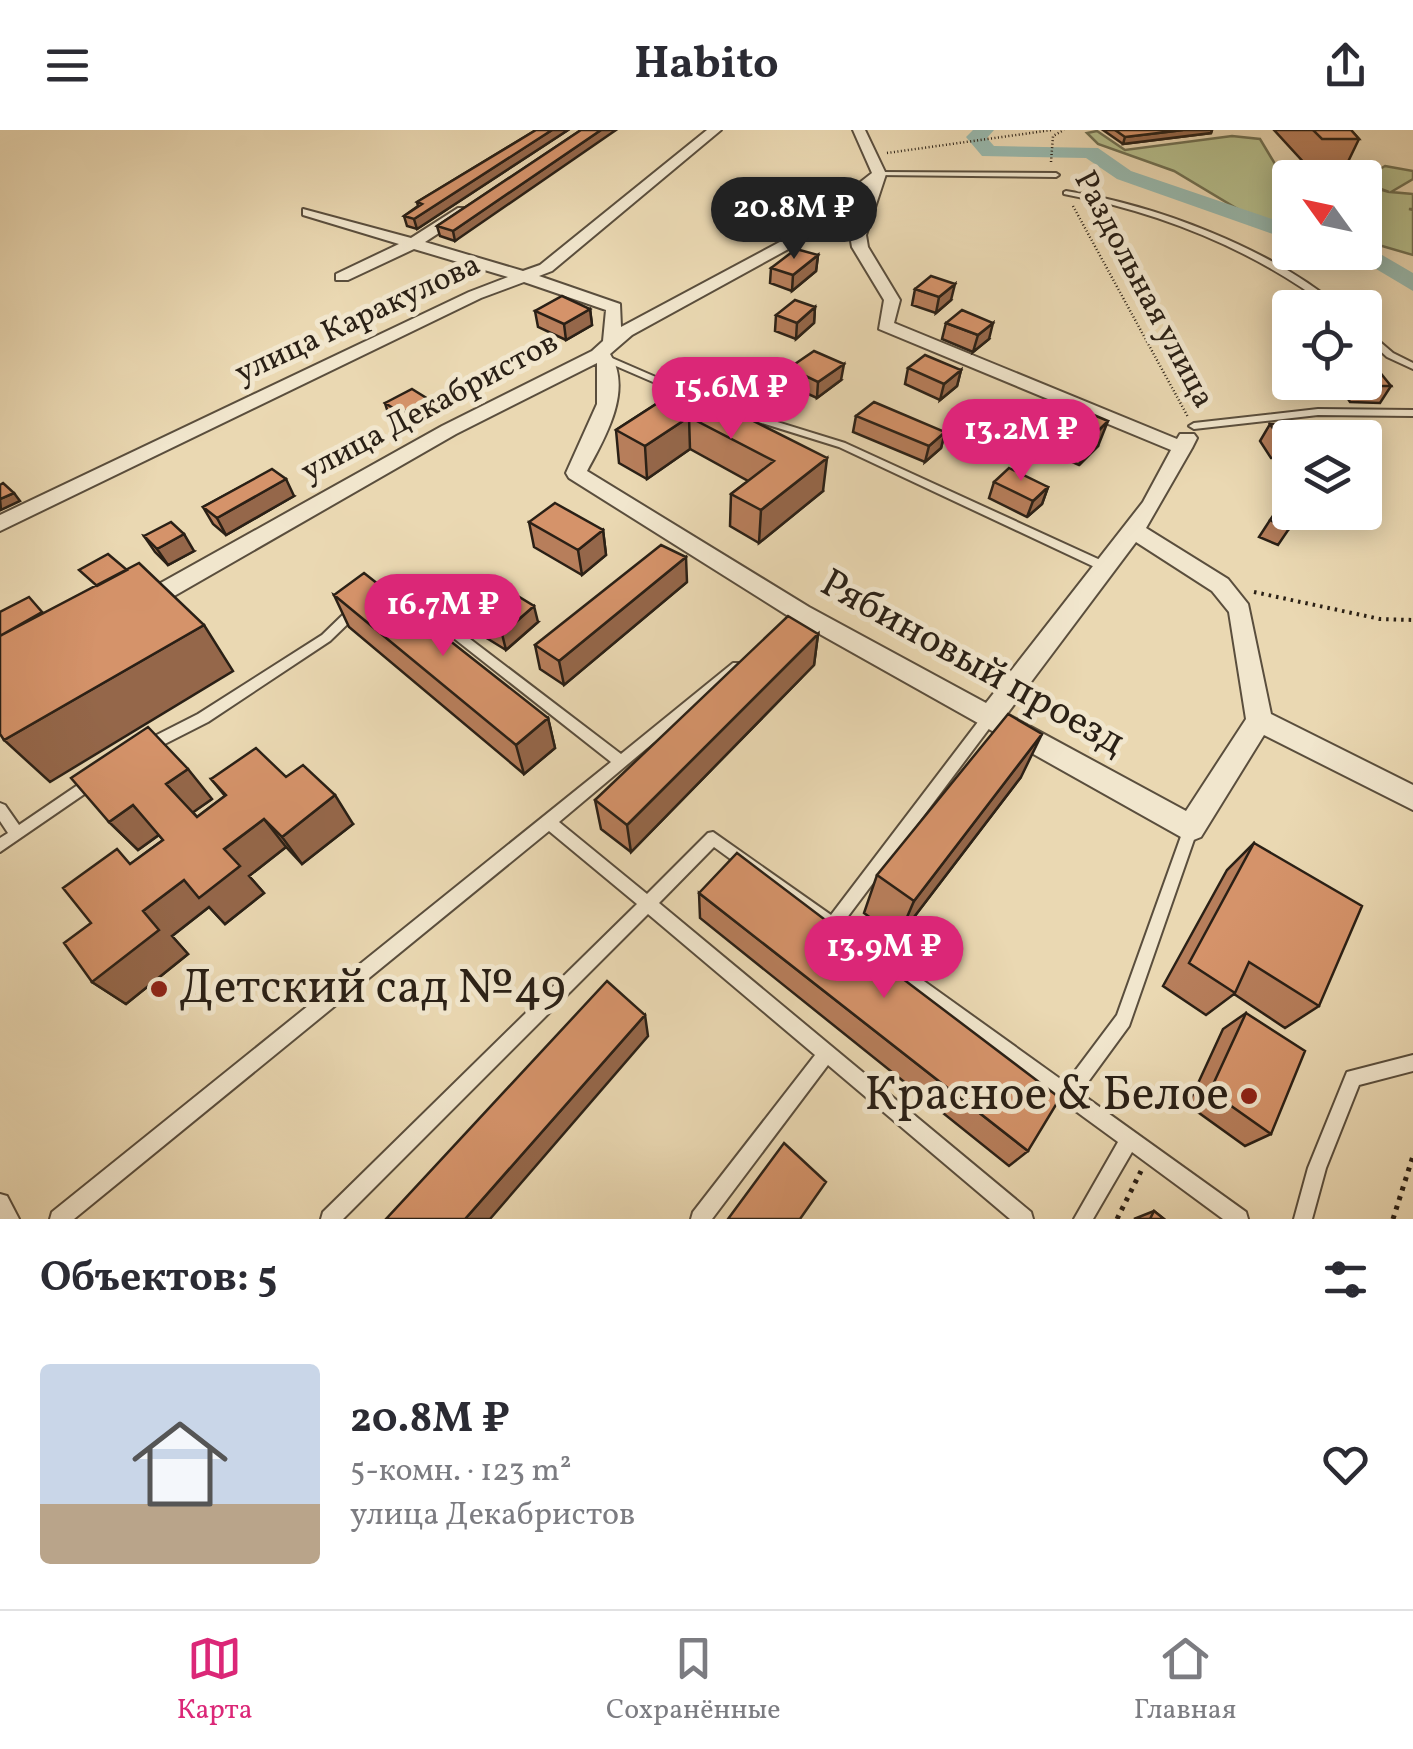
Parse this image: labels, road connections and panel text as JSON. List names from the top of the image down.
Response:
{
  "streets": {
    "street": ["улица Каракулова", "улица Декабристов", "Рябиновый проезд"],
    "path": ["Раздольная улица"]
  },
  "crossings": [
    ["улица Каракулова", "Рябиновый проезд"],
    ["улица Декабристов", "Рябиновый проезд"]
  ],
  "places": ["Детский сад №49", "Красное & Белое"],
  "north": "top left",
  "page": {
    "header": "Habito",
    "price": [
      "20.8M ₽",
      "15.6M ₽",
      "13.2M ₽",
      "16.7M ₽",
      "13.9M ₽"
    ],
    "heading": "Объектов: 5",
    "list": [
      {
        "name": "20.8M ₽",
        "note": "5-комн. · 123 m² · улица Декабристов"
      }
    ],
    "tabs": ["Карта", "Сохранённые", "Главная"]
  }
}
